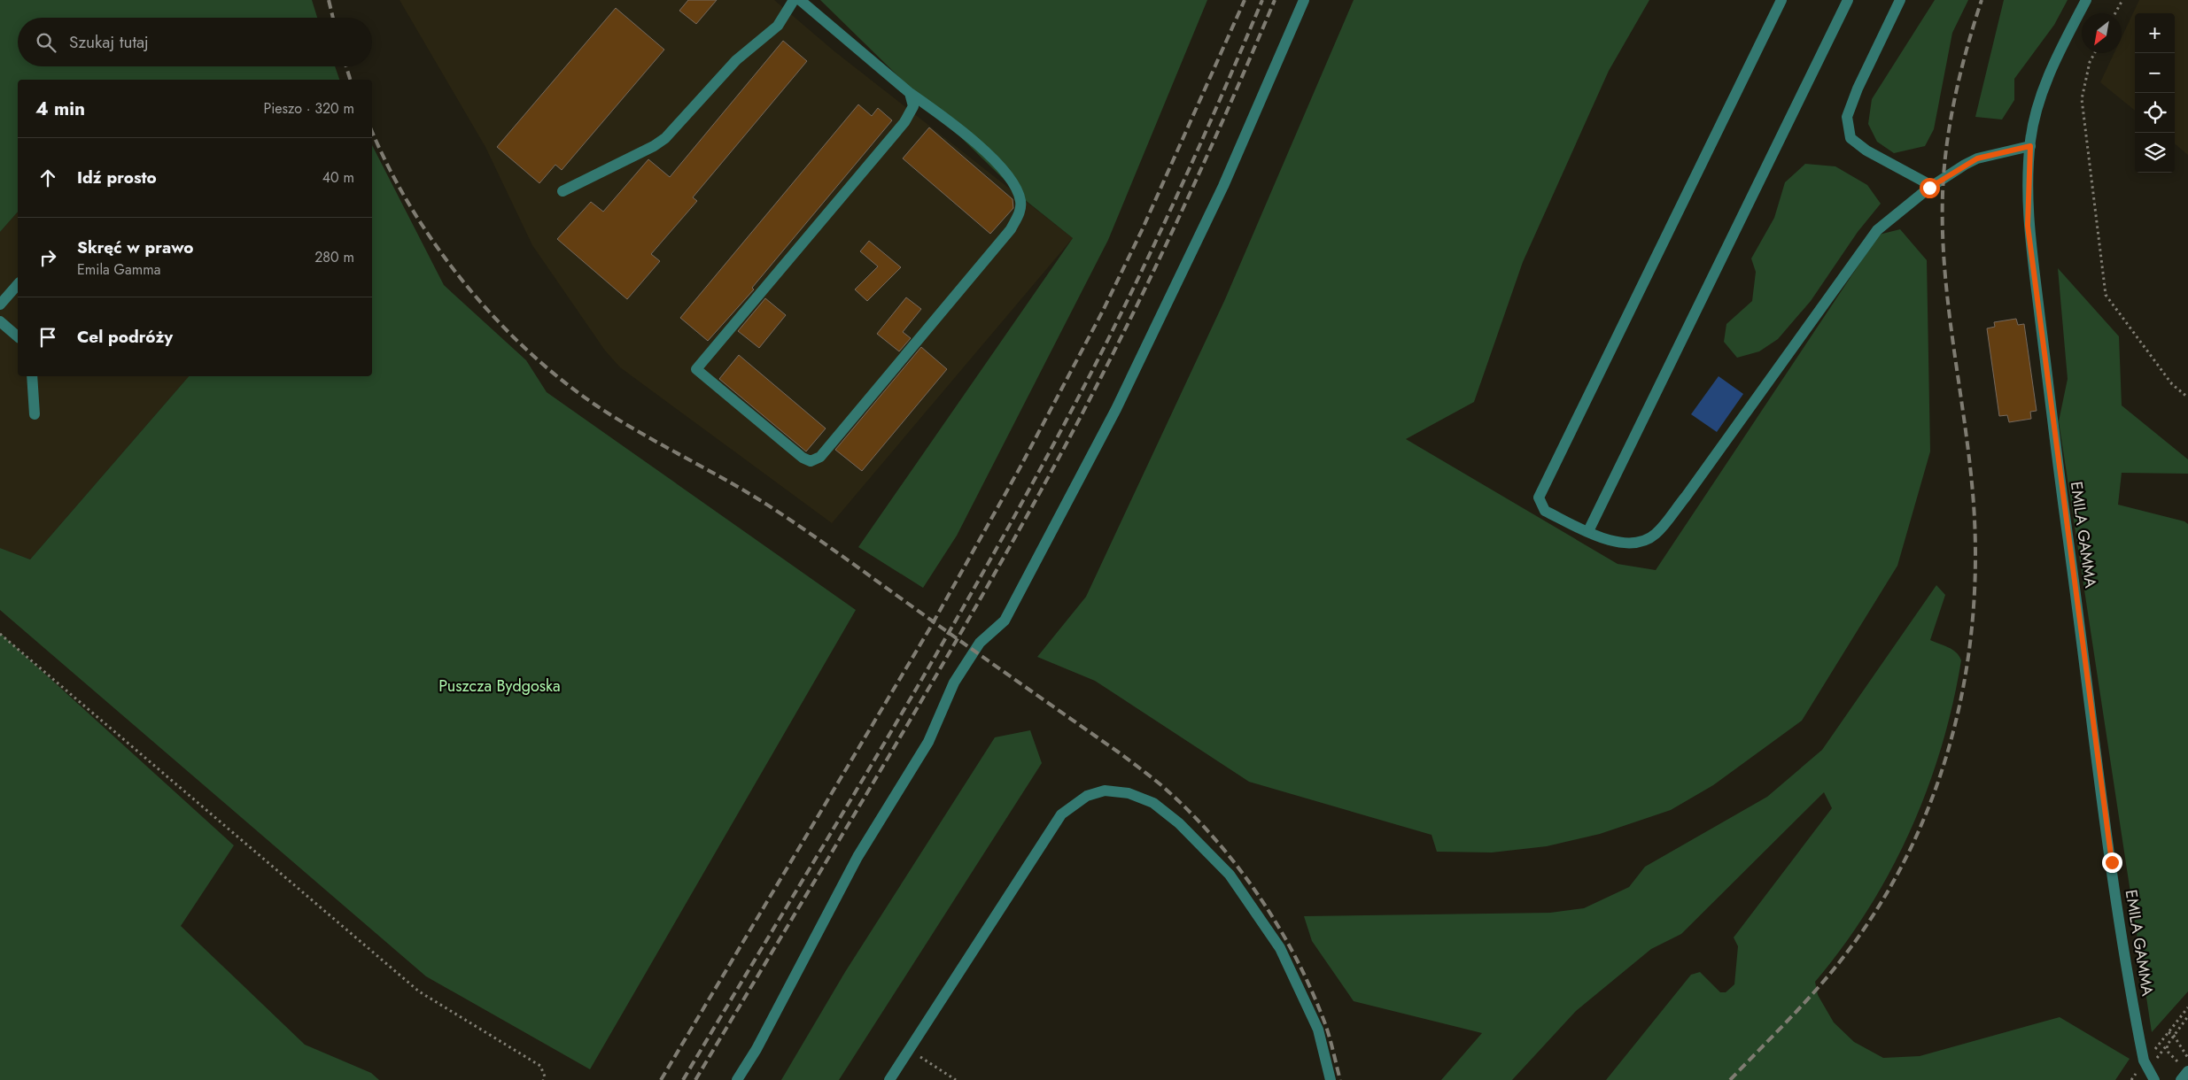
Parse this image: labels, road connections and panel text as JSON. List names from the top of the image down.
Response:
{
  "streets": {
    "street": ["EMILA GAMMA"]
  },
  "parks": ["Puszcza Bydgoska"],
  "north": "bottom left",
  "page": {
    "map_buttons": ["+", "−"],
    "search": "Szukaj tutaj",
    "heading": ["4 min", "Pieszo · 320 m"],
    "list": [
      ["Idź prosto", "40 m"],
      ["Skręć w prawo", "Emila Gamma", "280 m"],
      "Cel podróży"
    ]
  }
}
